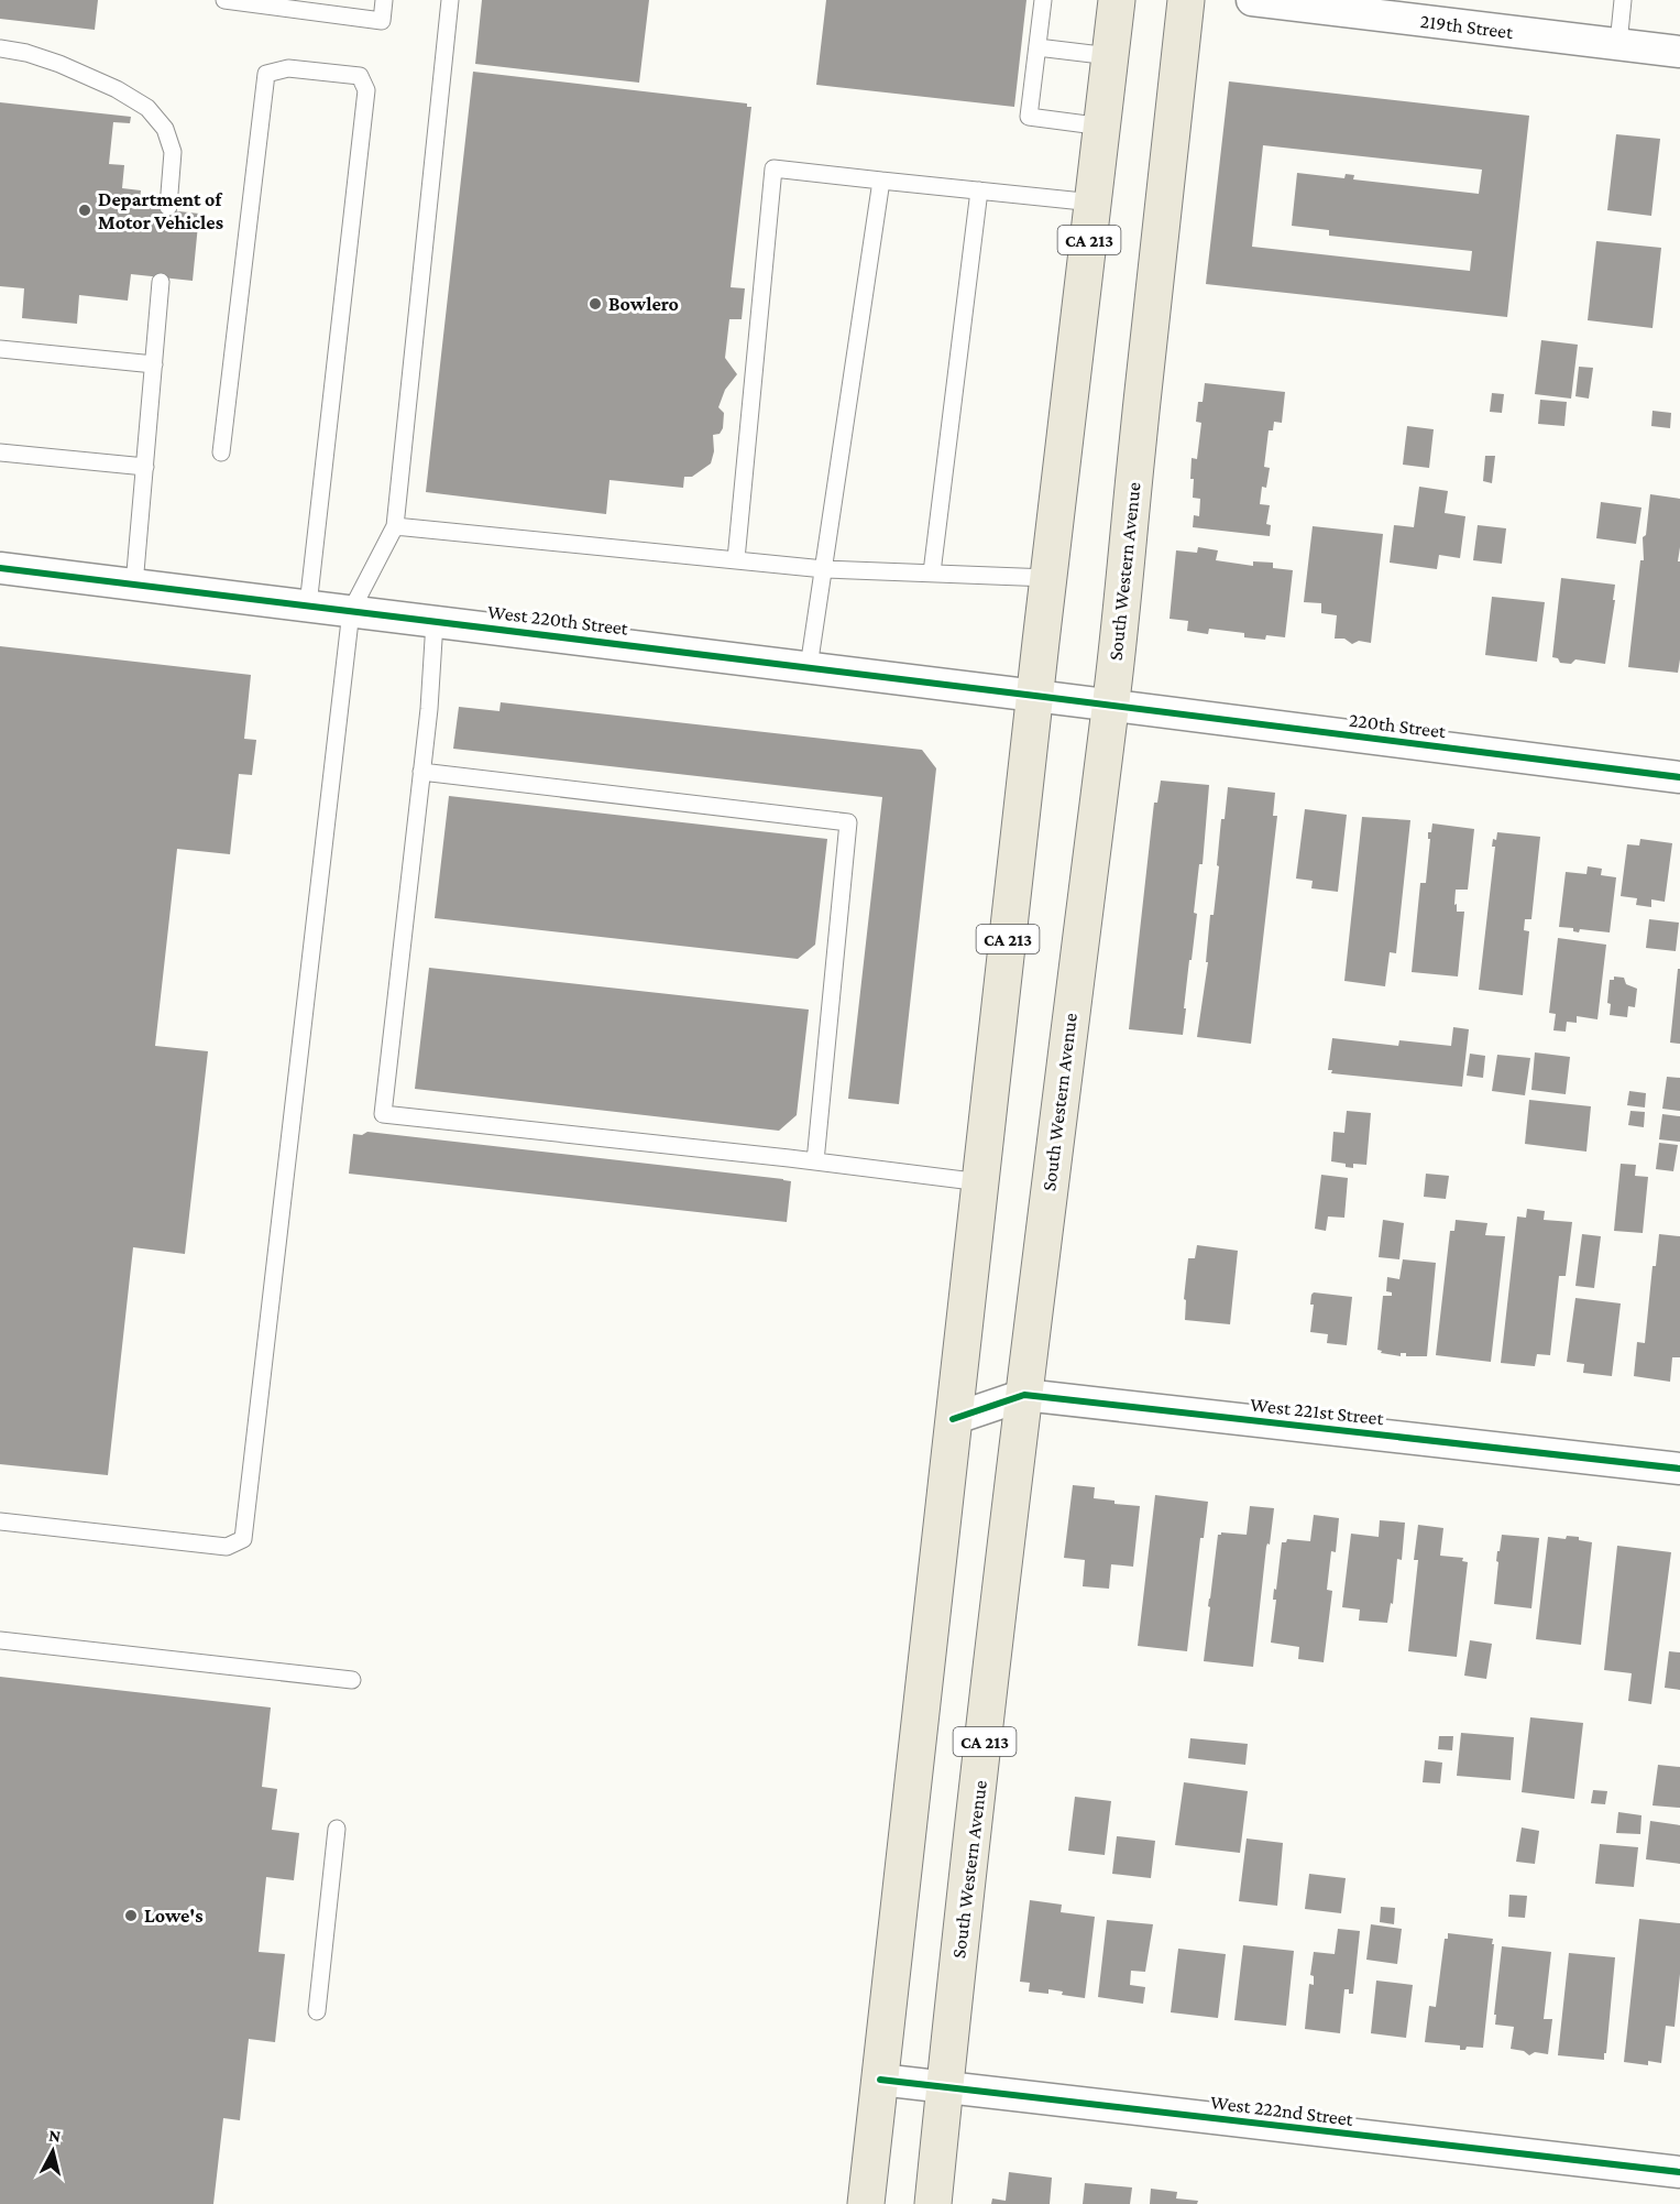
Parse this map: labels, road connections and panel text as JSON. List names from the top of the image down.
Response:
{
  "streets": {
    "main road": ["CA 213", "South Western Avenue"],
    "street": [
      "219th Street",
      "West 220th Street",
      "220th Street",
      "West 221st Street",
      "West 222nd Street"
    ]
  },
  "crossings": [
    ["CA 213", "West 220th Street"],
    ["CA 213", "West 221st Street"],
    ["CA 213", "West 222nd Street"],
    ["South Western Avenue", "West 220th Street"],
    ["South Western Avenue", "220th Street"],
    ["South Western Avenue", "West 221st Street"],
    ["South Western Avenue", "West 222nd Street"],
    ["West 220th Street", "220th Street"]
  ],
  "places": ["Department of Motor Vehicles", "Bowlero", "Lowe's"],
  "north": "top"
}
